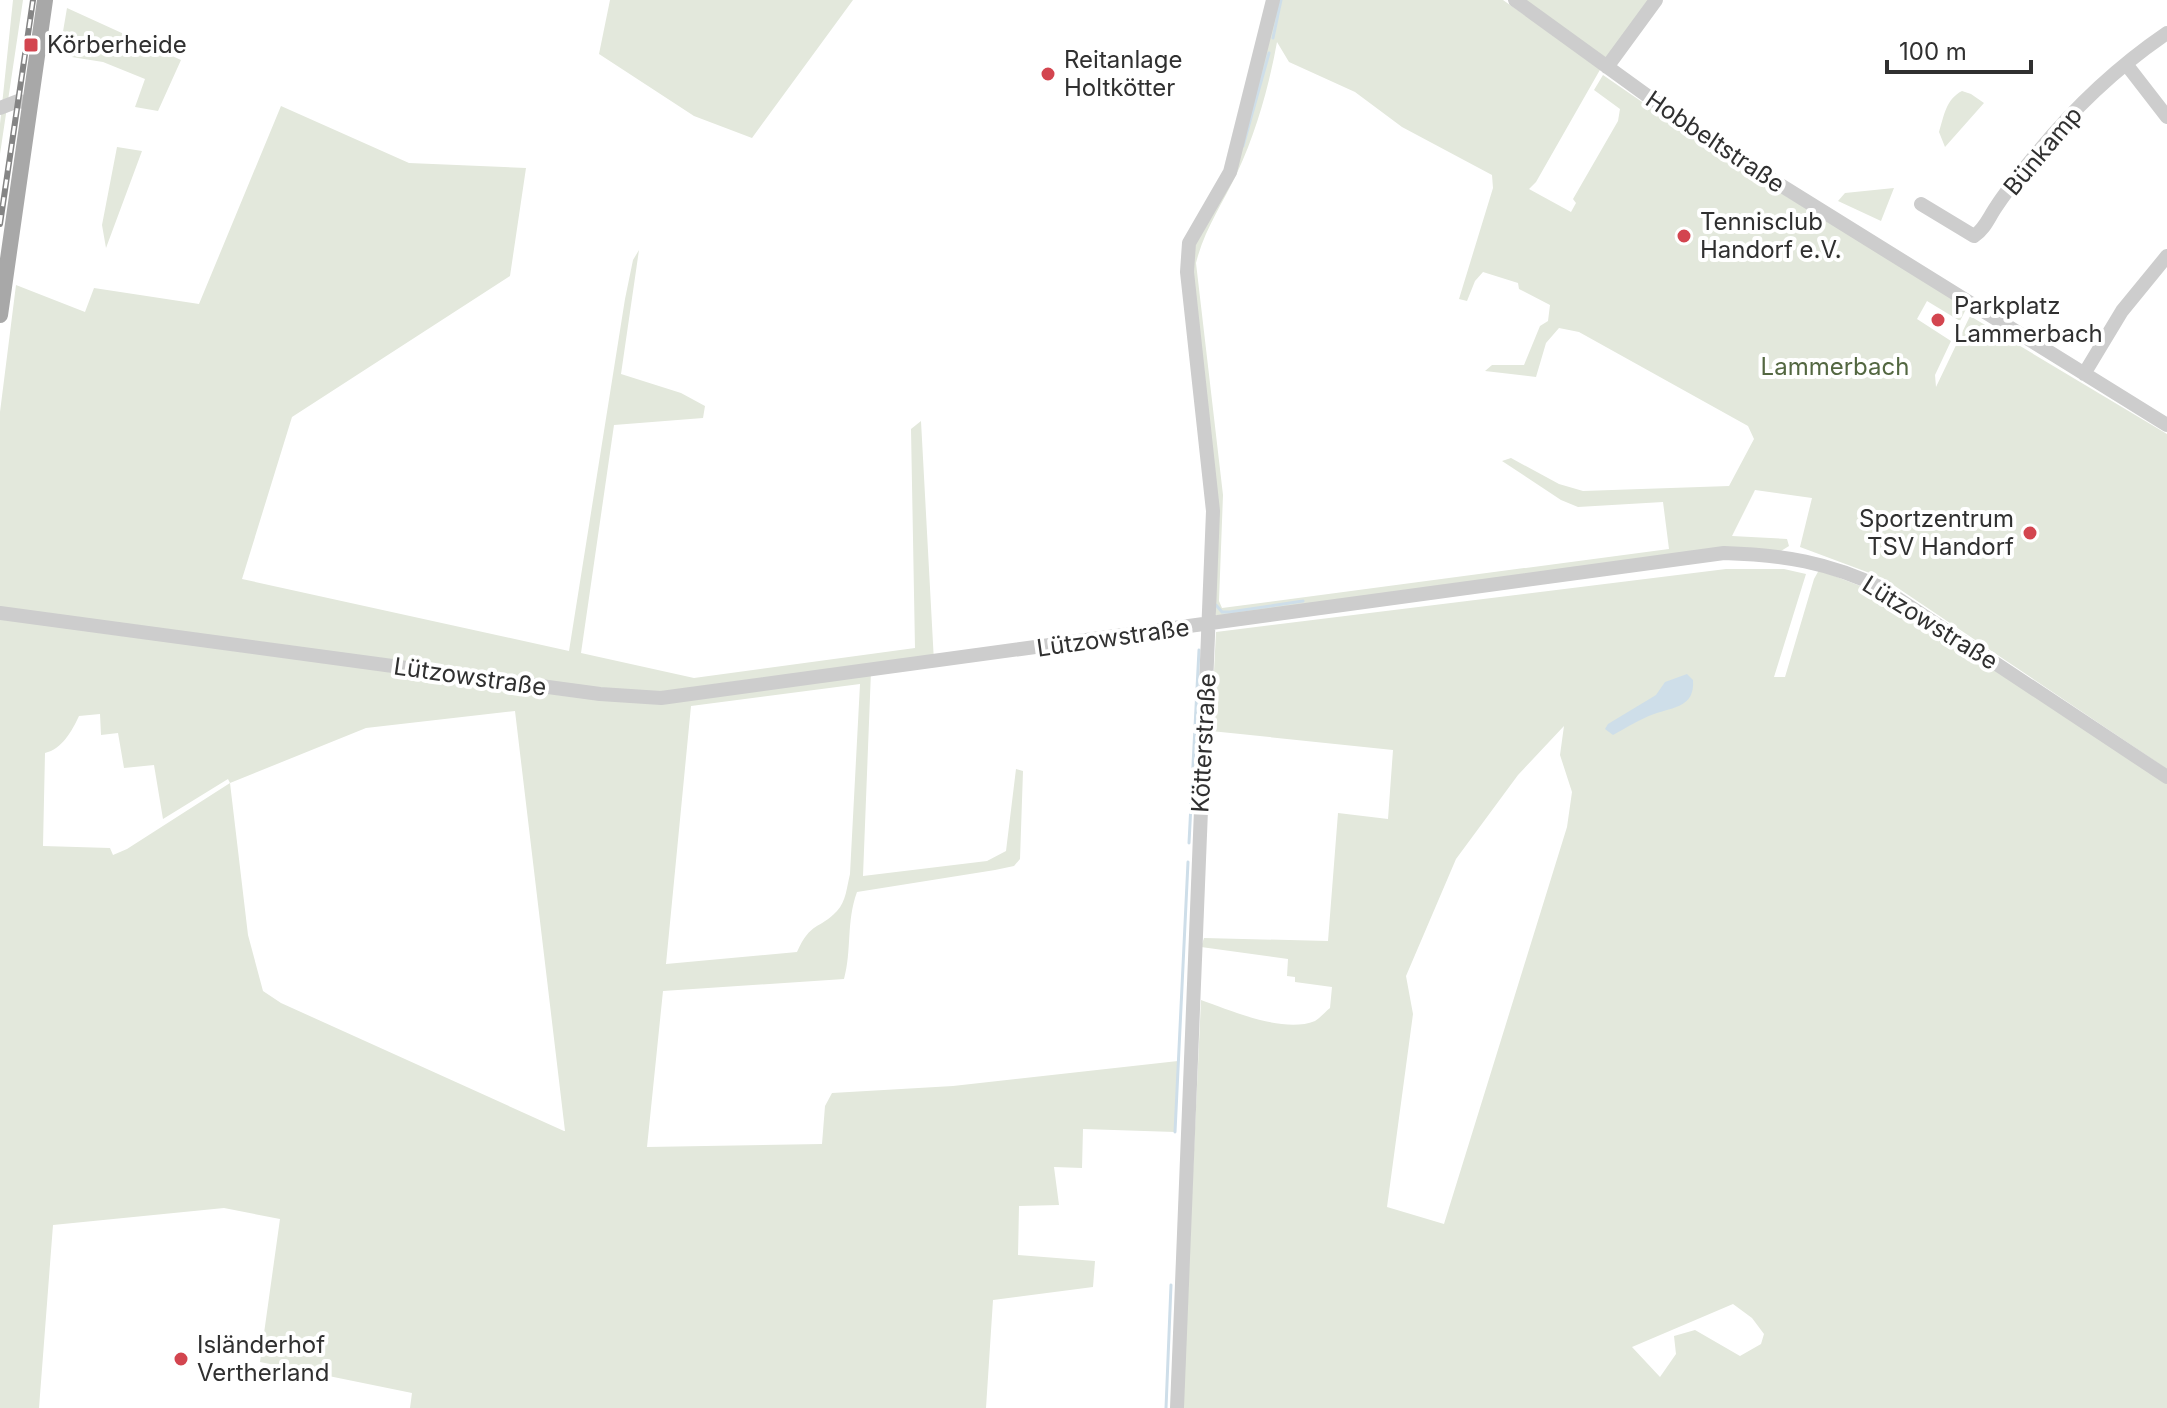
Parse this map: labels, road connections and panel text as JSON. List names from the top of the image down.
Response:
{
  "streets": {
    "street": [
      "Hobbeltstraße",
      "Bünkamp",
      "Lützowstraße",
      "Kötterstraße"
    ]
  },
  "crossings": [
    ["Lützowstraße", "Kötterstraße"]
  ],
  "parks": ["Lammerbach"],
  "places": {
    "transit": ["Körberheide"],
    "other": [
      "Reitanlage Holtkötter",
      "Tennisclub Handorf e.V.",
      "Parkplatz Lammerbach",
      "Sportzentrum TSV Handorf",
      "Isländerhof Vertherland"
    ]
  },
  "scale_bar": "100 m"
}
